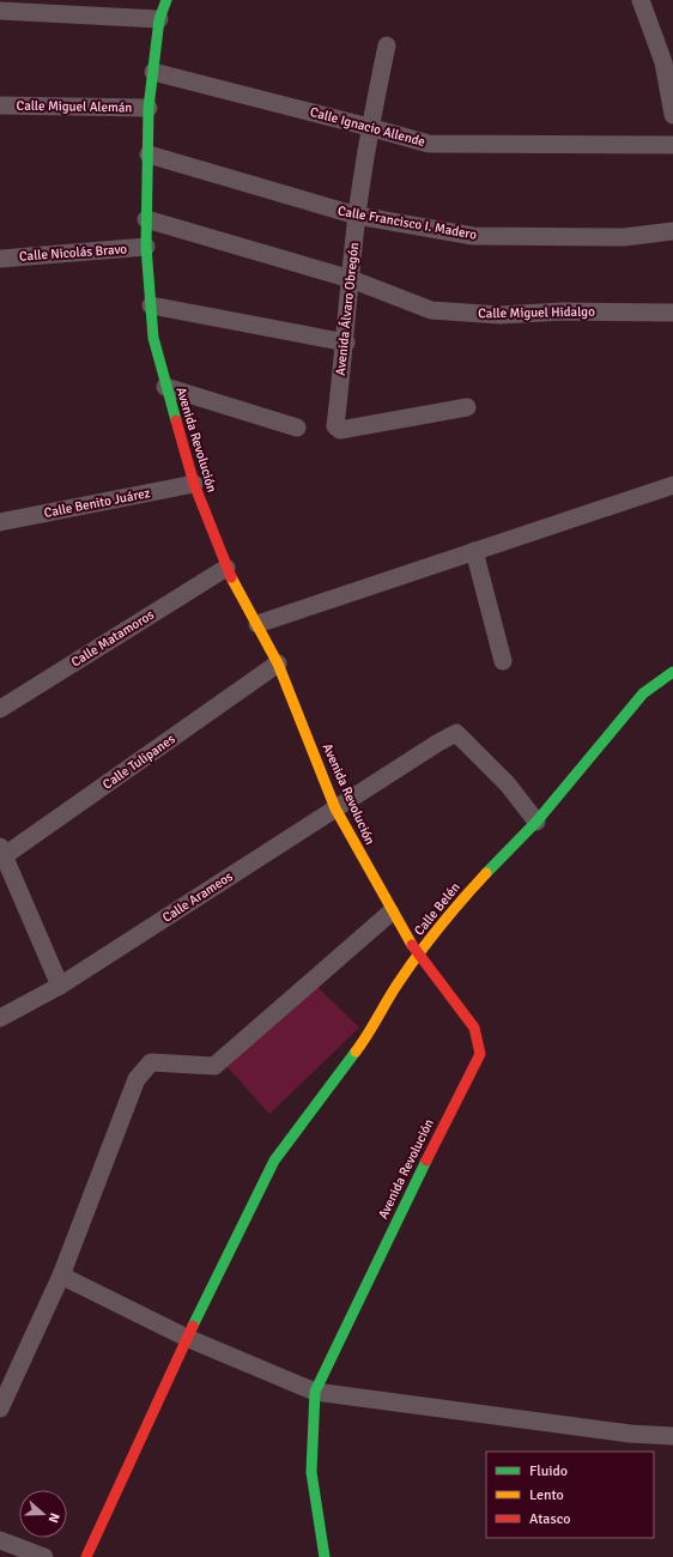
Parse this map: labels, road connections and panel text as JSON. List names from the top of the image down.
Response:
{
  "streets": {
    "street": [
      "Calle Miguel Alemán",
      "Calle Ignacio Allende",
      "Calle Francisco I. Madero",
      "Calle Nicolás Bravo",
      "Avenida Álvaro Obregón",
      "Calle Miguel Hidalgo",
      "Avenida Revolución",
      "Calle Benito Juárez",
      "Calle Matamoros",
      "Calle Tulipanes",
      "Calle Arameos",
      "Calle Belén"
    ]
  },
  "crossings": [
    ["Calle Miguel Alemán", "Avenida Revolución"],
    ["Calle Ignacio Allende", "Avenida Álvaro Obregón"],
    ["Calle Ignacio Allende", "Avenida Revolución"],
    ["Calle Francisco I. Madero", "Avenida Álvaro Obregón"],
    ["Calle Francisco I. Madero", "Avenida Revolución"],
    ["Calle Nicolás Bravo", "Avenida Revolución"],
    ["Avenida Álvaro Obregón", "Calle Miguel Hidalgo"],
    ["Calle Miguel Hidalgo", "Avenida Revolución"],
    ["Avenida Revolución", "Calle Benito Juárez"],
    ["Avenida Revolución", "Calle Matamoros"],
    ["Avenida Revolución", "Calle Tulipanes"],
    ["Avenida Revolución", "Calle Arameos"],
    ["Avenida Revolución", "Calle Belén"],
    ["Calle Arameos", "Calle Belén"]
  ],
  "legend": ["Fluido", "Lento", "Atasco"],
  "north": "right"
}
